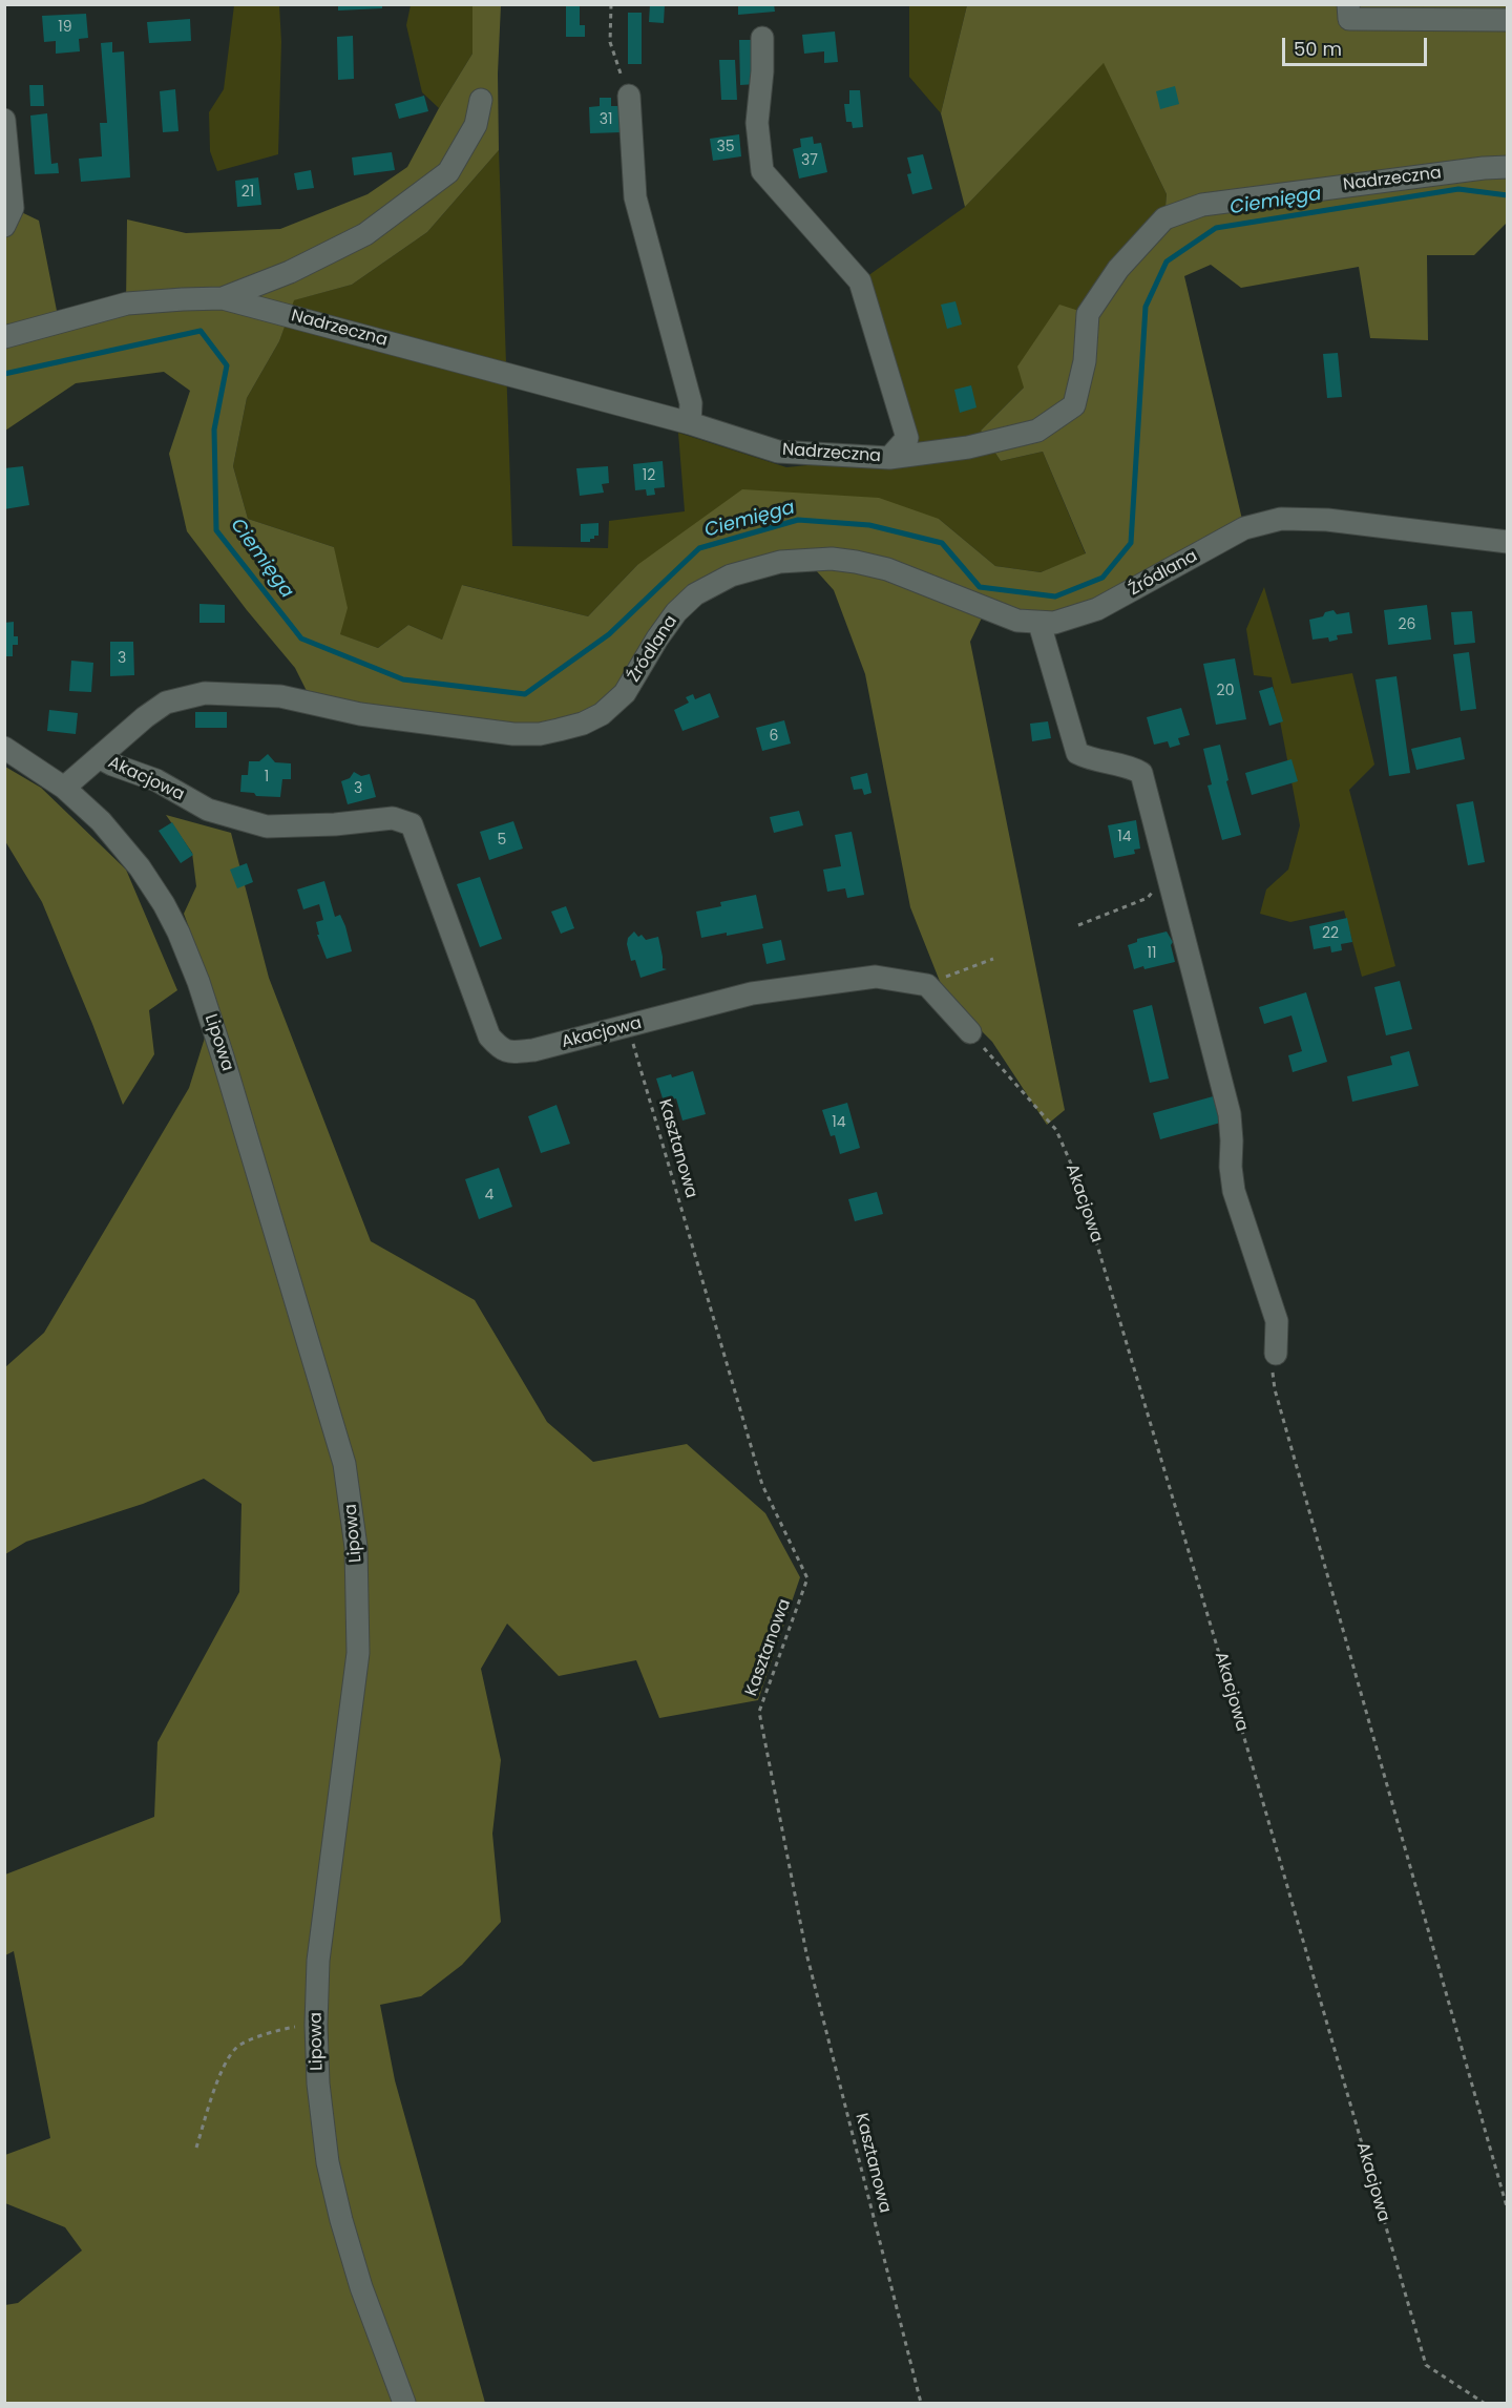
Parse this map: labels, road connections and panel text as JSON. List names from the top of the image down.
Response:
{
  "streets": {
    "street": [
      "Nadrzeczna",
      "Źródlana",
      "Akacjowa",
      "Lipowa"
    ],
    "path": ["Kasztanowa"]
  },
  "crossings": [
    ["Źródlana", "Akacjowa"],
    ["Źródlana", "Lipowa"],
    ["Akacjowa", "Kasztanowa"]
  ],
  "water": ["Ciemięga"],
  "house_numbers": [
    "19",
    "31",
    "35",
    "37",
    "21",
    "12",
    "26",
    "3",
    "20",
    "6",
    "1",
    "3",
    "14",
    "5",
    "22",
    "11",
    "14",
    "4"
  ],
  "scale_bar": "50 m"
}
